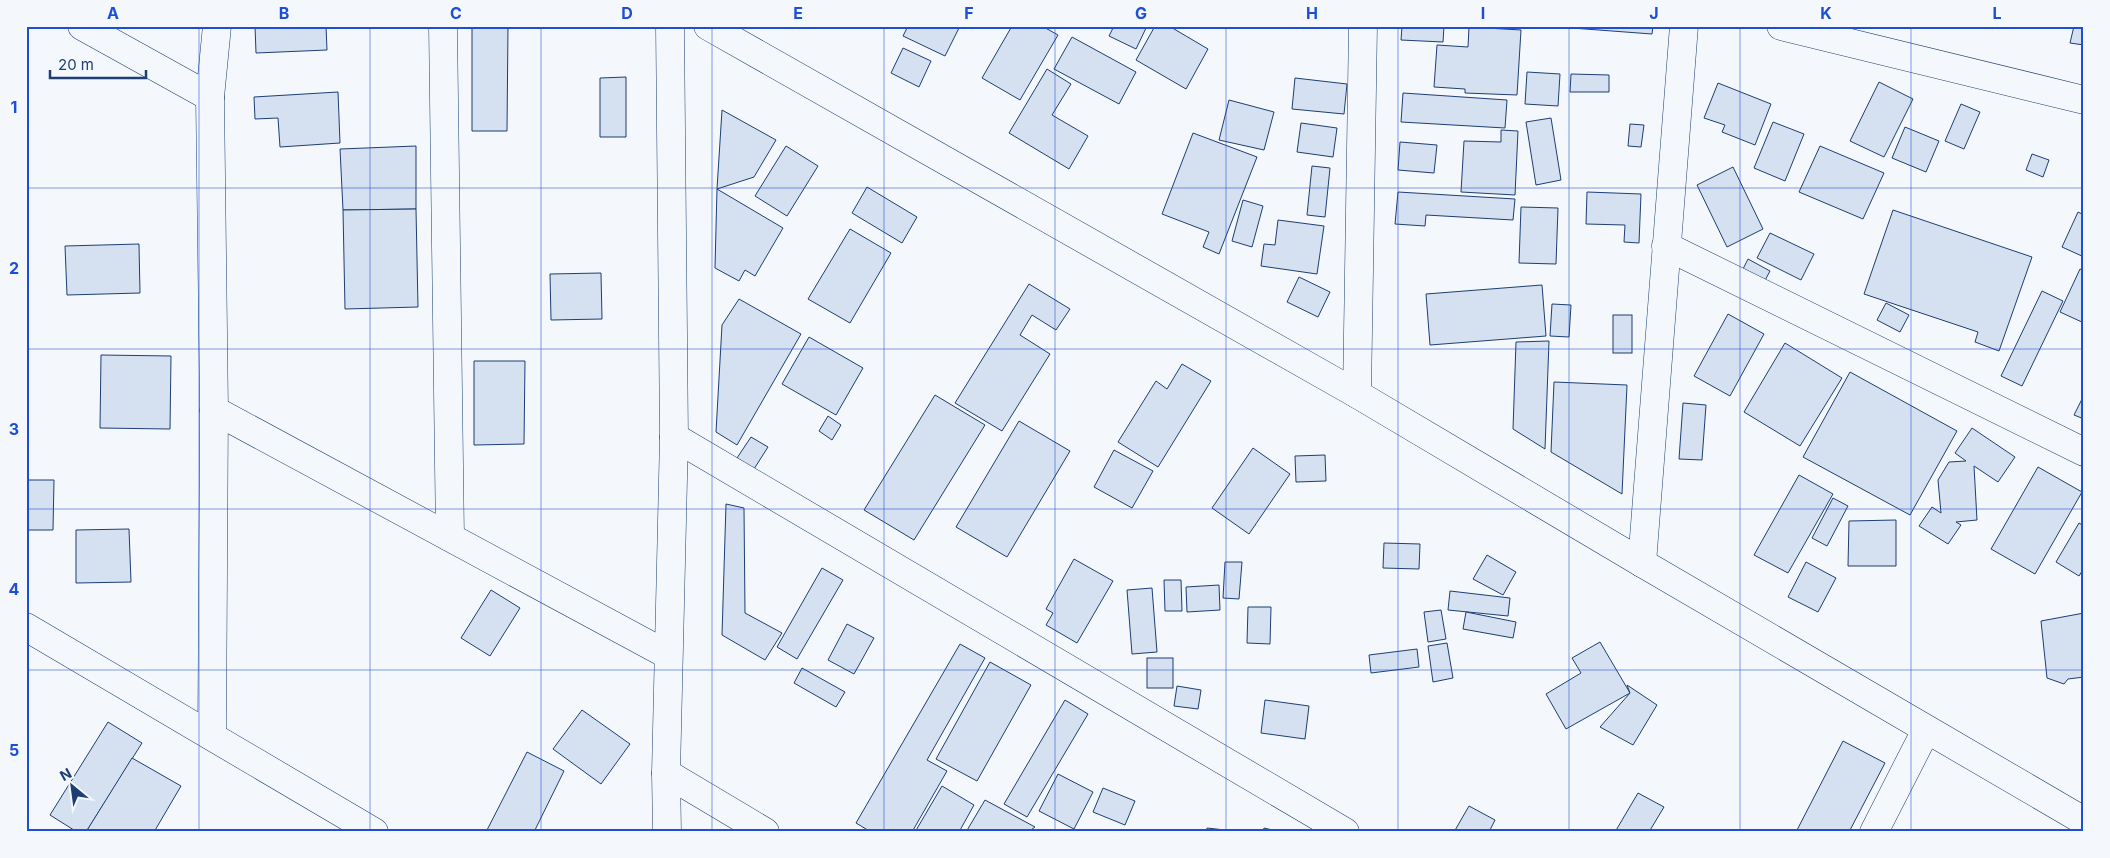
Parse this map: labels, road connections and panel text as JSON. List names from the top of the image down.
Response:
{
  "scale_bar": "20 m",
  "north": "top left",
  "grid": {
    "columns": [
      "A",
      "B",
      "C",
      "D",
      "E",
      "F",
      "G",
      "H",
      "I",
      "J",
      "K",
      "L"
    ],
    "rows": [
      "1",
      "2",
      "3",
      "4",
      "5"
    ]
  }
}
